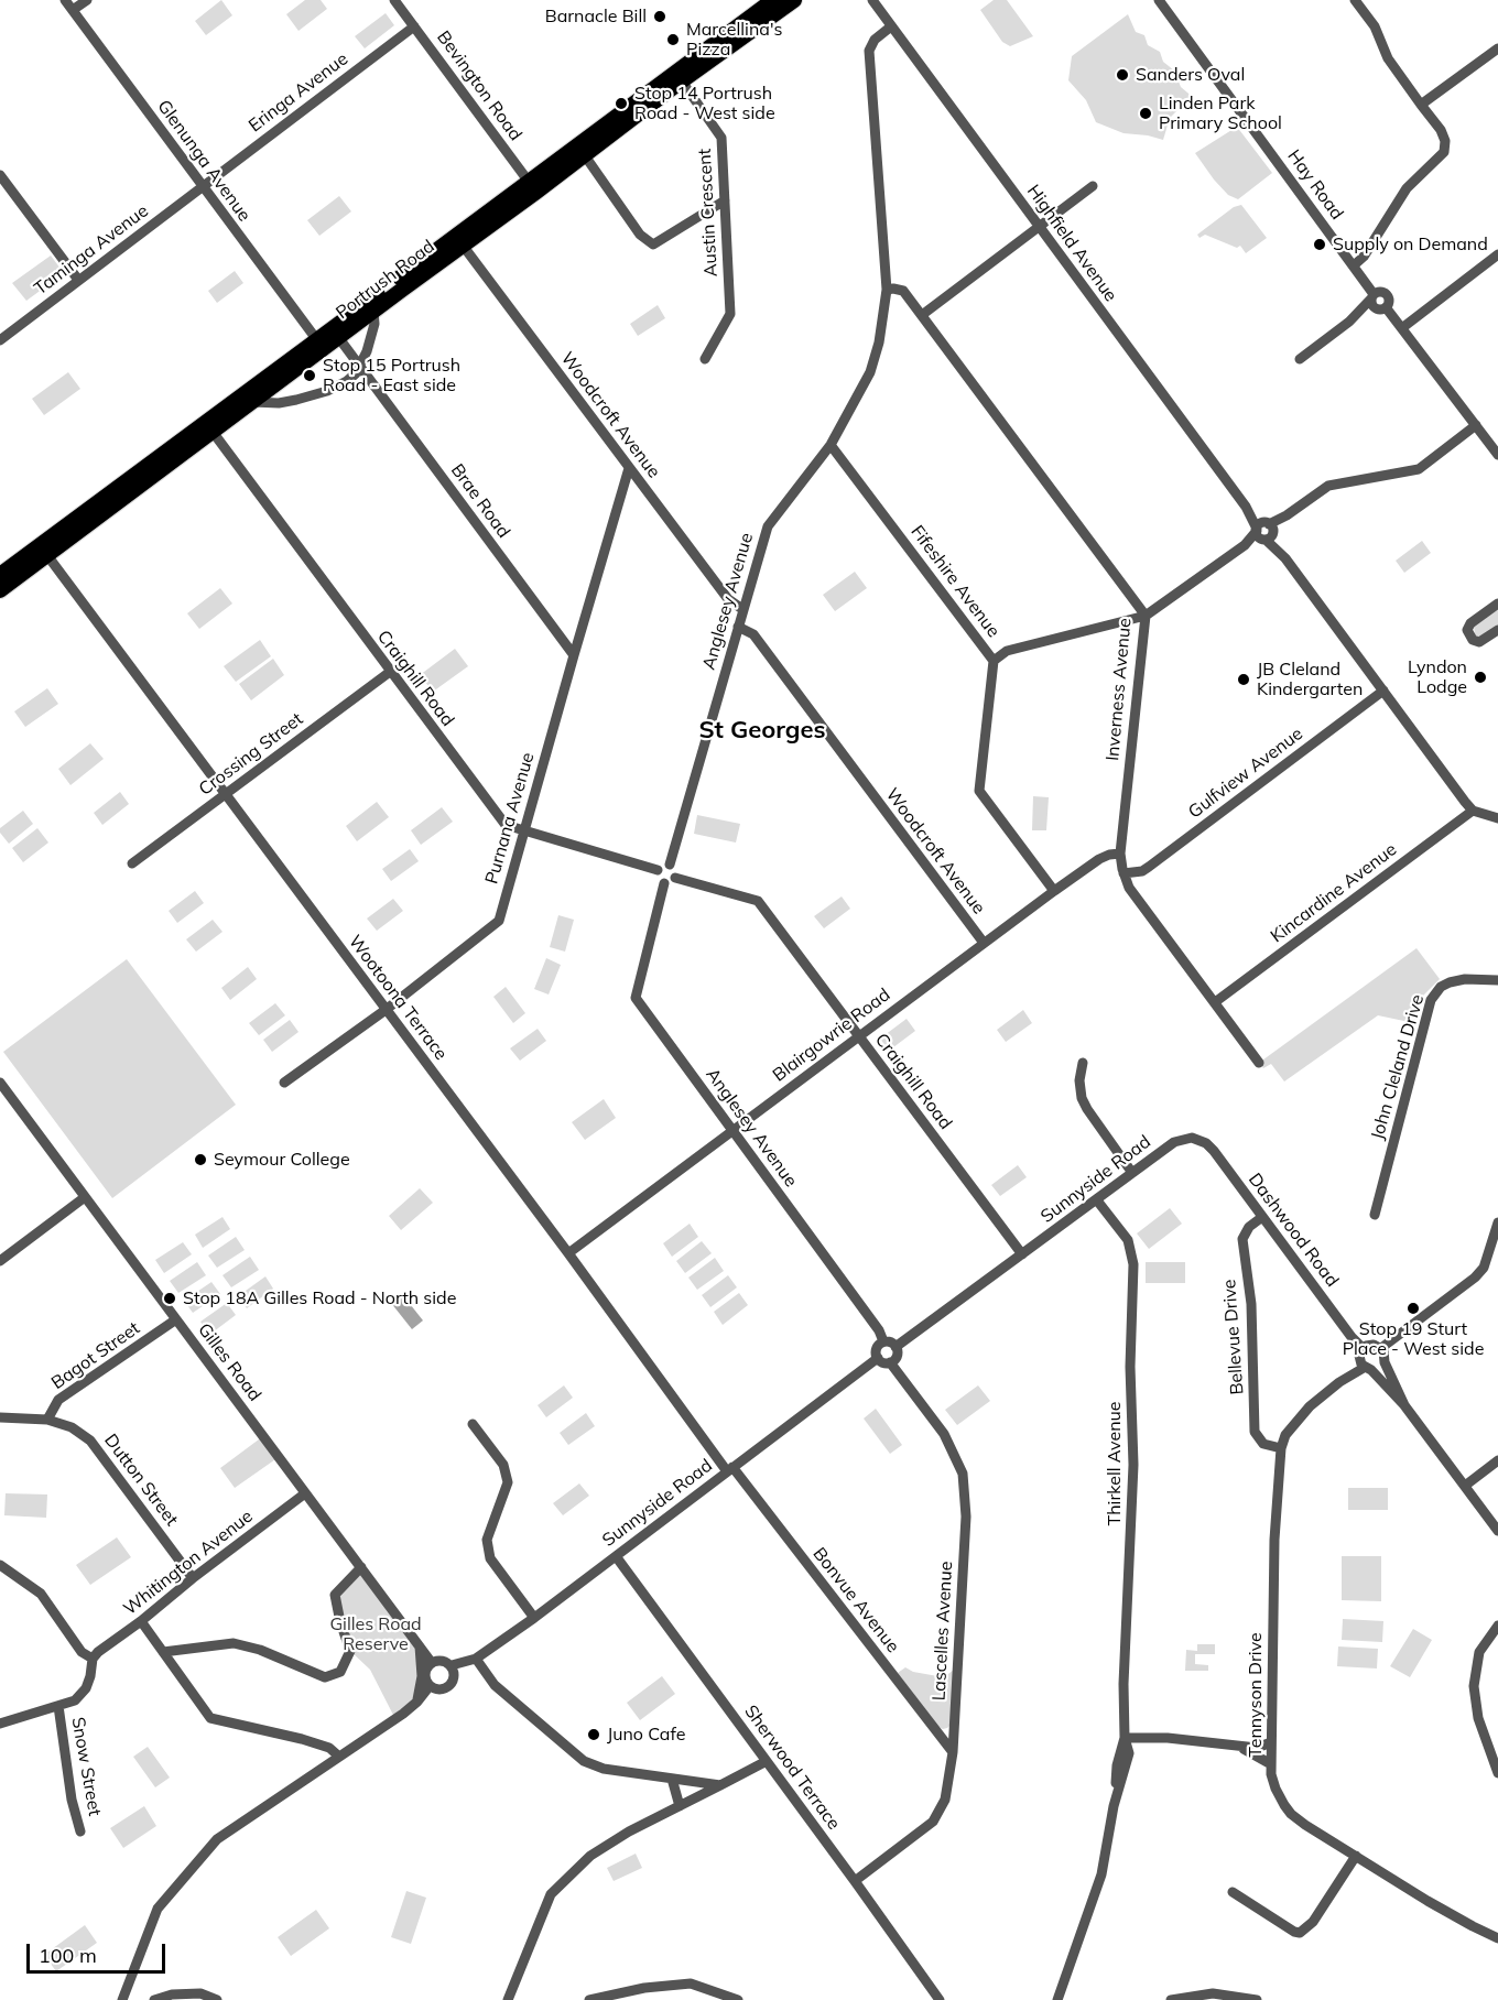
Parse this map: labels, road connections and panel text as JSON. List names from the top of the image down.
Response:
{
  "streets": {
    "highway": ["Portrush Road"],
    "street": [
      "Bevington Road",
      "Eringa Avenue",
      "Glenunga Avenue",
      "Hay Road",
      "Austin Crescent",
      "Highfield Avenue",
      "Taminga Avenue",
      "Woodcroft Avenue",
      "Brae Road",
      "Fifeshire Avenue",
      "Anglesey Avenue",
      "Craighill Road",
      "Inverness Avenue",
      "Crossing Street",
      "Gulfview Avenue",
      "Purnana Avenue",
      "Kincardine Avenue",
      "Wootoona Terrace",
      "Blairgowrie Road",
      "John Cleland Drive",
      "Sunnyside Road",
      "Dashwood Road",
      "Bellevue Drive",
      "Bagot Street",
      "Gilles Road",
      "Thirkell Avenue",
      "Dutton Street",
      "Whitington Avenue",
      "Bonvue Avenue",
      "Lascelles Avenue",
      "Tennyson Drive",
      "Snow Street",
      "Sherwood Terrace"
    ]
  },
  "crossings": [
    ["Bevington Road", "Eringa Avenue"],
    ["Bevington Road", "Portrush Road"],
    ["Eringa Avenue", "Glenunga Avenue"],
    ["Eringa Avenue", "Taminga Avenue"],
    ["Glenunga Avenue", "Taminga Avenue"],
    ["Glenunga Avenue", "Portrush Road"],
    ["Austin Crescent", "Portrush Road"],
    ["Highfield Avenue", "Anglesey Avenue"],
    ["Highfield Avenue", "Gulfview Avenue"],
    ["Highfield Avenue", "Kincardine Avenue"],
    ["Portrush Road", "Woodcroft Avenue"],
    ["Portrush Road", "Brae Road"],
    ["Portrush Road", "Craighill Road"],
    ["Portrush Road", "Wootoona Terrace"],
    ["Woodcroft Avenue", "Anglesey Avenue"],
    ["Woodcroft Avenue", "Purnana Avenue"],
    ["Woodcroft Avenue", "Blairgowrie Road"],
    ["Brae Road", "Purnana Avenue"],
    ["Fifeshire Avenue", "Anglesey Avenue"],
    ["Fifeshire Avenue", "Blairgowrie Road"],
    ["Anglesey Avenue", "Craighill Road"],
    ["Anglesey Avenue", "Inverness Avenue"],
    ["Anglesey Avenue", "Blairgowrie Road"],
    ["Anglesey Avenue", "Sunnyside Road"],
    ["Anglesey Avenue", "Lascelles Avenue"],
    ["Craighill Road", "Crossing Street"],
    ["Craighill Road", "Purnana Avenue"],
    ["Craighill Road", "Blairgowrie Road"],
    ["Craighill Road", "Sunnyside Road"],
    ["Inverness Avenue", "Gulfview Avenue"],
    ["Inverness Avenue", "Kincardine Avenue"],
    ["Inverness Avenue", "Blairgowrie Road"],
    ["Crossing Street", "Wootoona Terrace"],
    ["Purnana Avenue", "Wootoona Terrace"],
    ["Wootoona Terrace", "Blairgowrie Road"],
    ["Wootoona Terrace", "Sunnyside Road"],
    ["Wootoona Terrace", "Bonvue Avenue"],
    ["Sunnyside Road", "Dashwood Road"],
    ["Sunnyside Road", "Gilles Road"],
    ["Sunnyside Road", "Thirkell Avenue"],
    ["Sunnyside Road", "Bonvue Avenue"],
    ["Sunnyside Road", "Lascelles Avenue"],
    ["Sunnyside Road", "Sherwood Terrace"],
    ["Dashwood Road", "Bellevue Drive"],
    ["Dashwood Road", "Tennyson Drive"],
    ["Bellevue Drive", "Tennyson Drive"],
    ["Bagot Street", "Gilles Road"],
    ["Bagot Street", "Dutton Street"],
    ["Gilles Road", "Whitington Avenue"],
    ["Dutton Street", "Whitington Avenue"],
    ["Bonvue Avenue", "Lascelles Avenue"],
    ["Lascelles Avenue", "Sherwood Terrace"]
  ],
  "districts": ["St Georges"],
  "parks": ["Gilles Road Reserve"],
  "places": [
    "Barnacle Bill",
    "Marcellina's Pizza",
    "Sanders Oval",
    "Stop 14 Portrush Road - West side",
    "Linden Park Primary School",
    "Supply on Demand",
    "Stop 15 Portrush Road - East side",
    "Lyndon Lodge",
    "JB Cleland Kindergarten",
    "Seymour College",
    "Stop 18A Gilles Road - North side",
    "Stop 19 Sturt Place - West side",
    "Juno Cafe"
  ],
  "scale_bar": "100 m"
}
